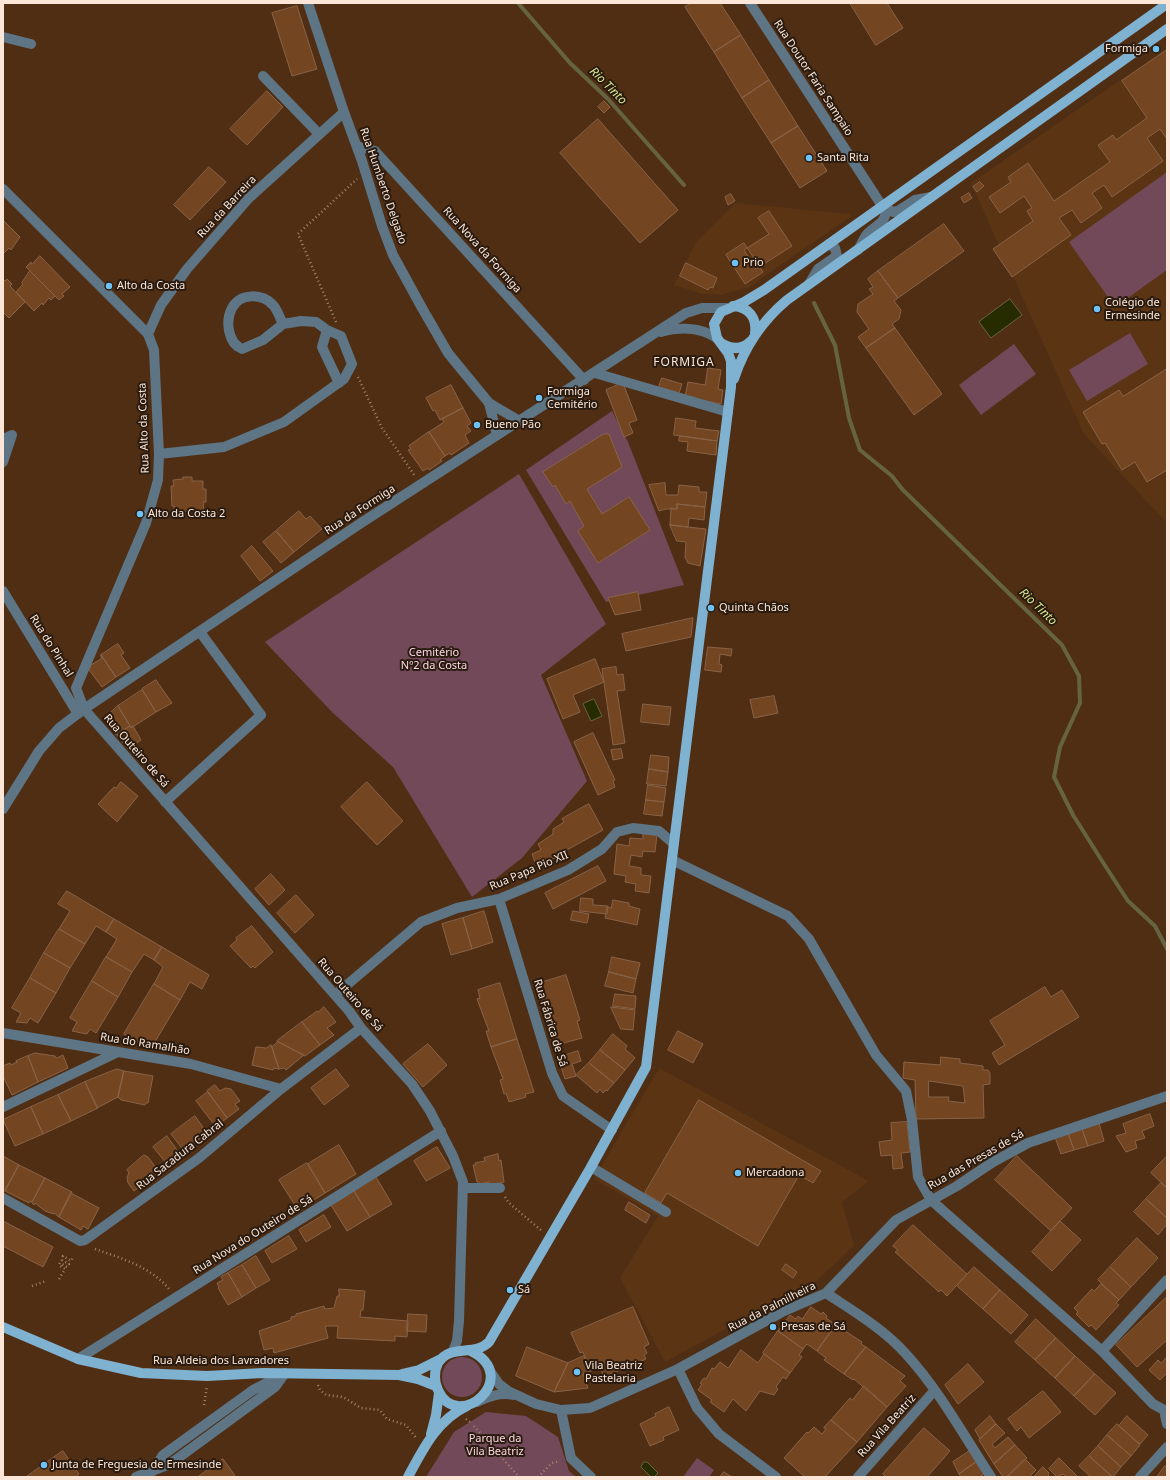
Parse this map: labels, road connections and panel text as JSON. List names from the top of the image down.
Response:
{
  "streets": {
    "main road": ["Rua Aldeia dos Lavradores"],
    "street": [
      "Rua Doutor Faria Sampaio",
      "Rua Humberto Delgado",
      "Rua da Barreira",
      "Rua Nova da Formiga",
      "Rua Alto da Costa",
      "Rua da Formiga",
      "Rua do Pinhal",
      "Rua Outeiro de Sá",
      "Rua Papa Pio XII",
      "Rua Fábrica de Sá",
      "Rua do Ramalhão",
      "Rua Sacadura Cabral",
      "Rua das Presas de Sá",
      "Rua Nova do Outeiro de Sá",
      "Rua da Palmilheira",
      "Rua Vila Beatriz"
    ]
  },
  "crossings": [
    ["Rua Humberto Delgado", "Rua da Barreira"],
    ["Rua Humberto Delgado", "Rua Nova da Formiga"],
    ["Rua Humberto Delgado", "Rua da Formiga"],
    ["Rua da Barreira", "Rua Alto da Costa"],
    ["Rua Nova da Formiga", "Rua da Formiga"],
    ["Rua Alto da Costa", "Rua da Formiga"],
    ["Rua Alto da Costa", "Rua do Pinhal"],
    ["Rua Alto da Costa", "Rua Outeiro de Sá"],
    ["Rua da Formiga", "Rua do Pinhal"],
    ["Rua da Formiga", "Rua Outeiro de Sá"],
    ["Rua do Pinhal", "Rua Outeiro de Sá"],
    ["Rua Outeiro de Sá", "Rua Papa Pio XII"],
    ["Rua Outeiro de Sá", "Rua Sacadura Cabral"],
    ["Rua Outeiro de Sá", "Rua Nova do Outeiro de Sá"],
    ["Rua Outeiro de Sá", "Rua da Palmilheira"],
    ["Rua Outeiro de Sá", "Rua Aldeia dos Lavradores"],
    ["Rua Papa Pio XII", "Rua Fábrica de Sá"],
    ["Rua do Ramalhão", "Rua Sacadura Cabral"],
    ["Rua das Presas de Sá", "Rua da Palmilheira"],
    ["Rua Nova do Outeiro de Sá", "Rua Aldeia dos Lavradores"],
    ["Rua da Palmilheira", "Rua Aldeia dos Lavradores"],
    ["Rua da Palmilheira", "Rua Vila Beatriz"]
  ],
  "districts": ["FORMIGA"],
  "water": ["Rio Tinto"],
  "parks": ["Cemitério Nº2 da Costa", "Parque da Vila Beatriz"],
  "places": [
    "Formiga",
    "Santa Rita",
    "Prio",
    "Alto da Costa",
    "Colégio de Ermesinde",
    "Formiga Cemitério",
    "Bueno Pão",
    "Alto da Costa 2",
    "Quinta Chãos",
    "Mercadona",
    "Sá",
    "Presas de Sá",
    "Vila Beatriz Pastelaria",
    "Junta de Freguesia de Ermesinde"
  ]
}
